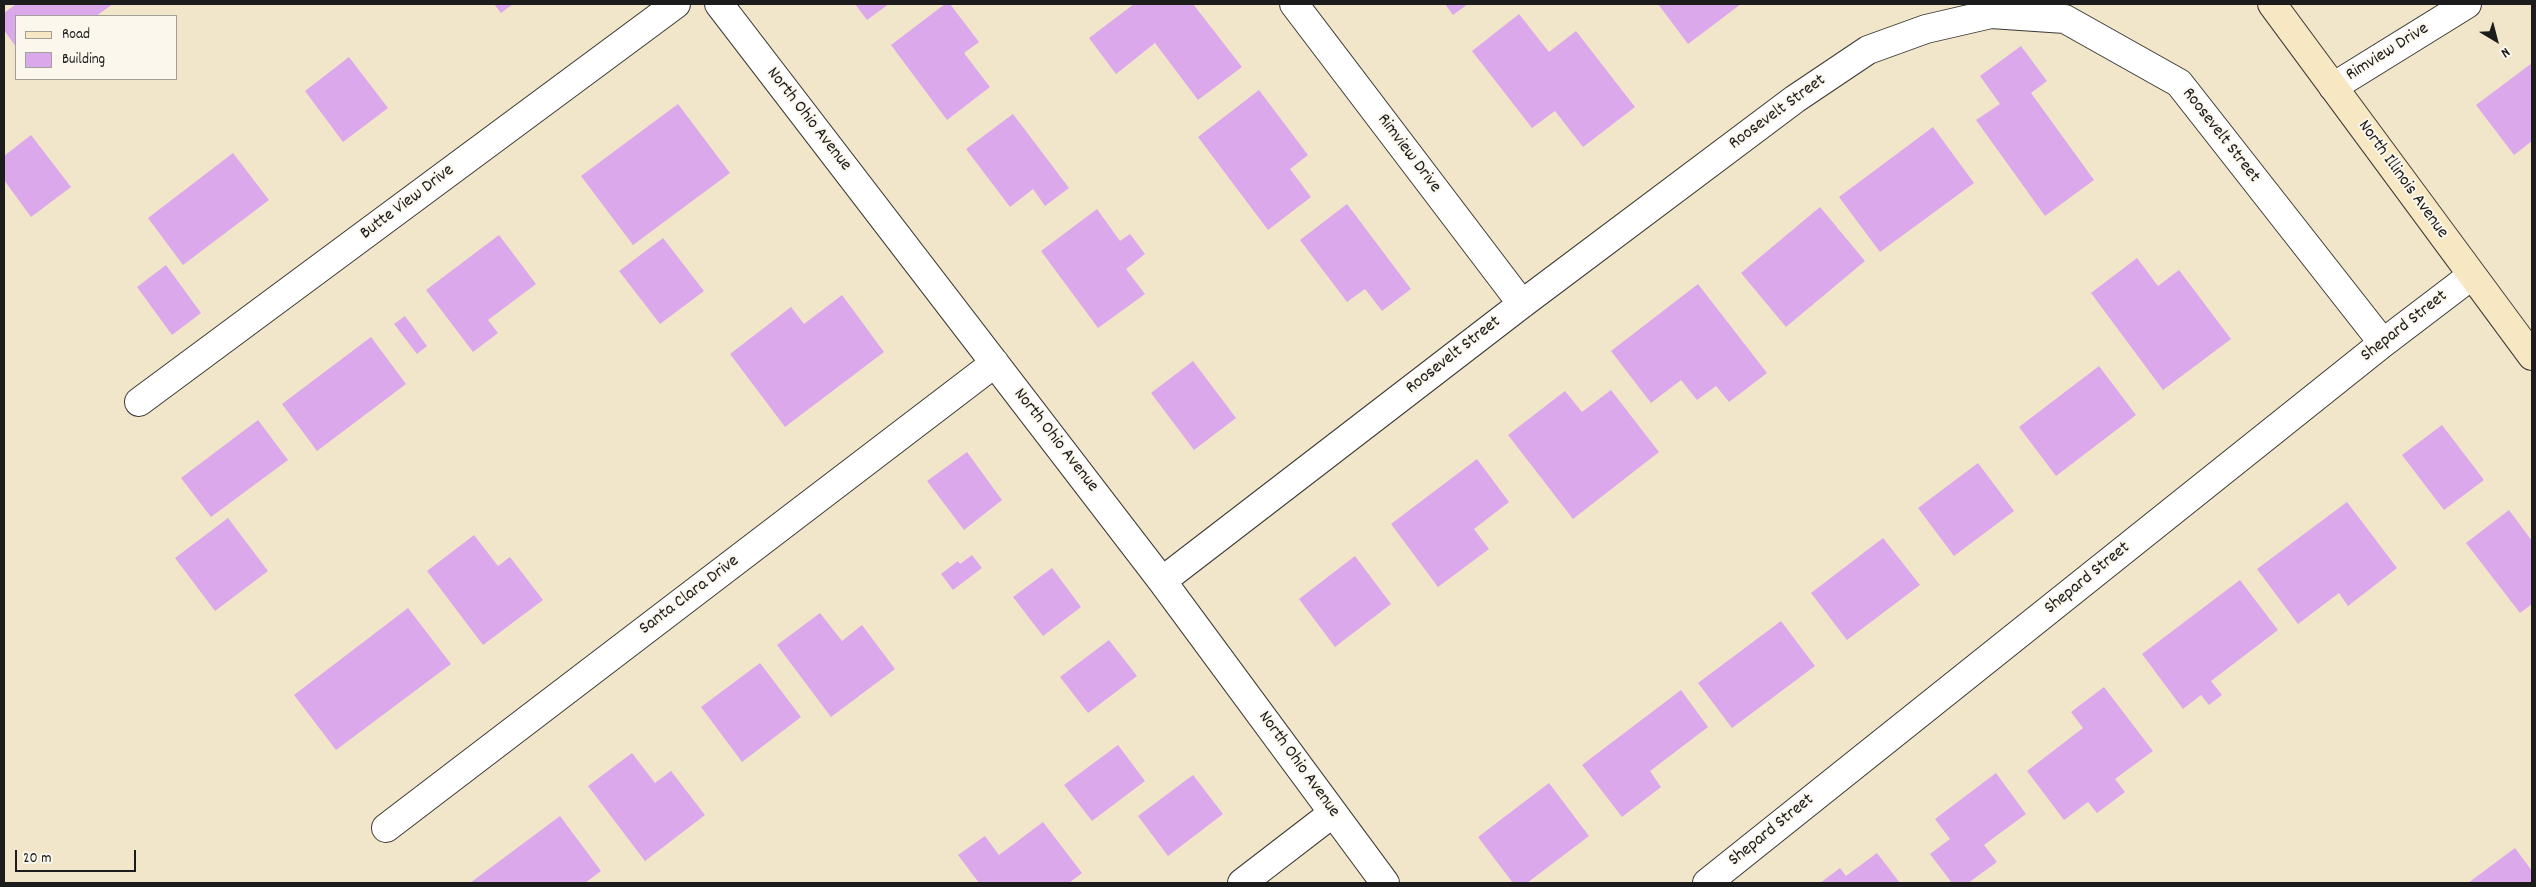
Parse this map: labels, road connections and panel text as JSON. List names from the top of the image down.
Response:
{
  "streets": {
    "street": [
      "Rimview Drive",
      "Roosevelt Street",
      "North Ohio Avenue",
      "North Illinois Avenue",
      "Butte View Drive",
      "Shepard Street",
      "Santa Clara Drive"
    ]
  },
  "crossings": [
    ["Rimview Drive", "Roosevelt Street"],
    ["Rimview Drive", "North Illinois Avenue"],
    ["Roosevelt Street", "North Ohio Avenue"],
    ["Roosevelt Street", "Shepard Street"],
    ["North Ohio Avenue", "Santa Clara Drive"],
    ["North Illinois Avenue", "Shepard Street"]
  ],
  "legend": ["Road", "Building"],
  "scale_bar": "20 m",
  "north": "bottom right"
}
